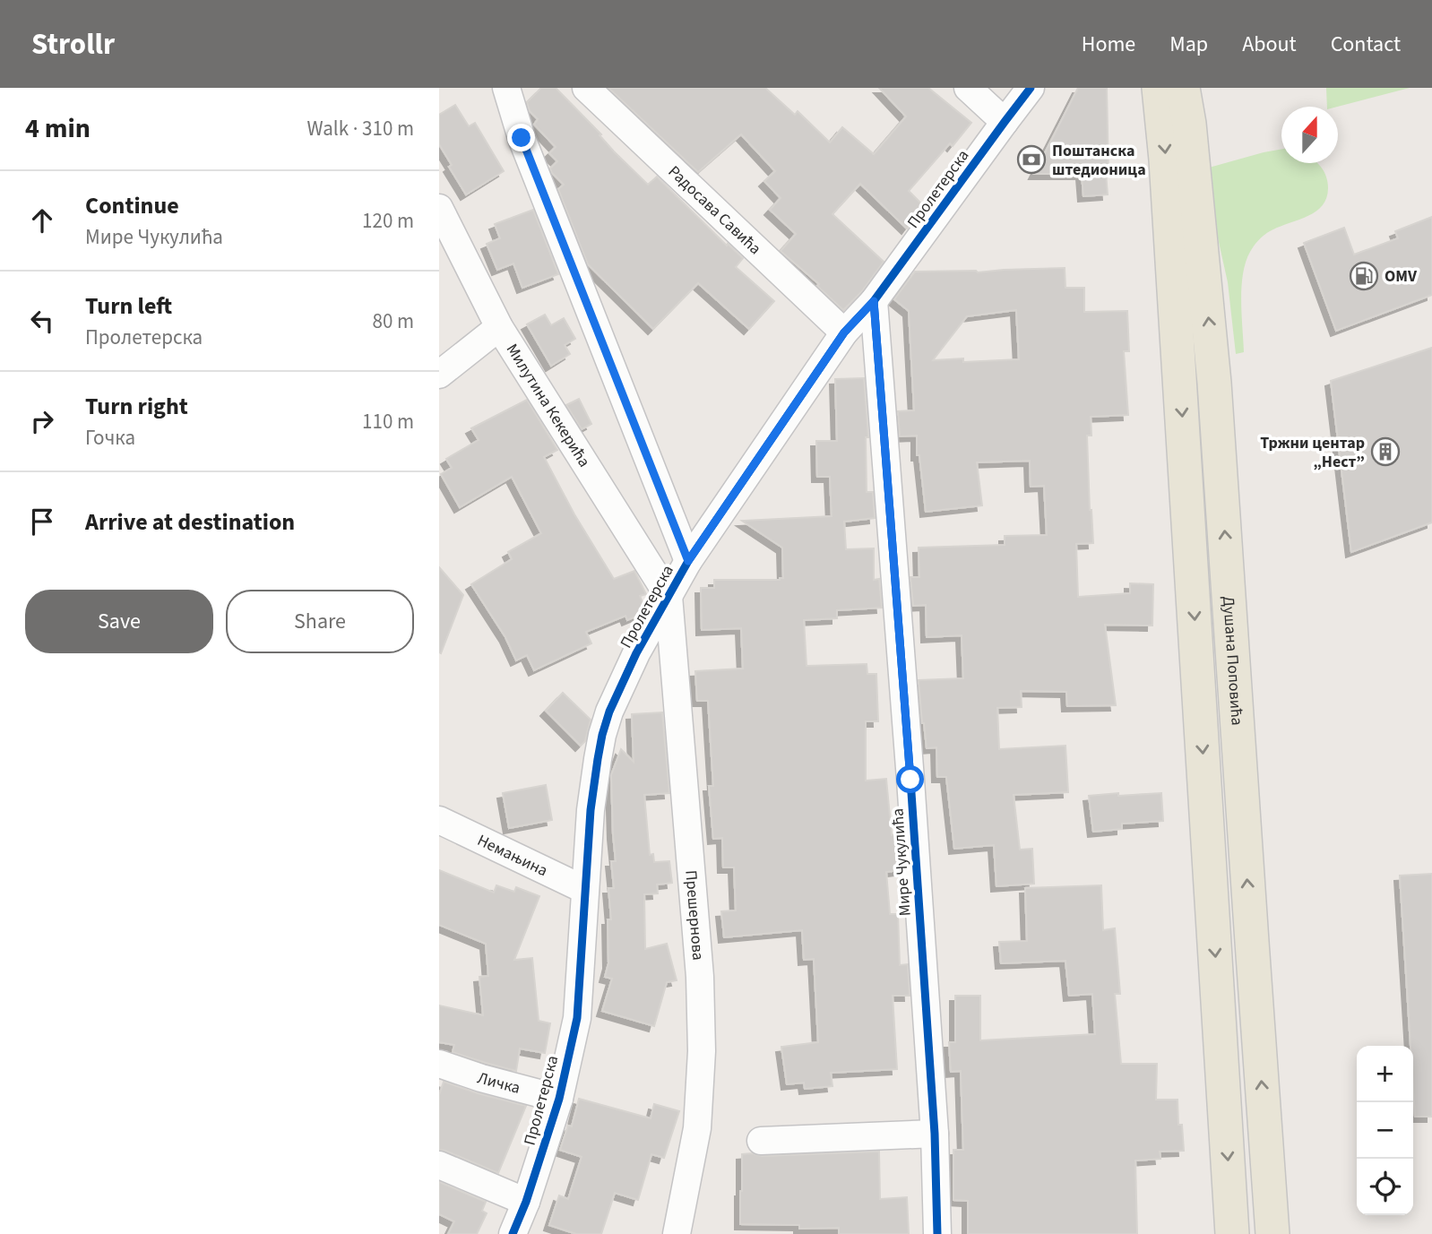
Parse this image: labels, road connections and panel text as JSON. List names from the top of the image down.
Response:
{
  "streets": {
    "main road": ["Душана Поповића"],
    "street": [
      "Пролетерска",
      "Радосава Савића",
      "Милутина Кекерића",
      "Немањина",
      "Мире Чукулића",
      "Прешернова",
      "Личка"
    ]
  },
  "crossings": [
    ["Пролетерска", "Радосава Савића"],
    ["Пролетерска", "Милутина Кекерића"],
    ["Пролетерска", "Немањина"],
    ["Пролетерска", "Мире Чукулића"],
    ["Пролетерска", "Прешернова"],
    ["Пролетерска", "Личка"],
    ["Милутина Кекерића", "Прешернова"]
  ],
  "places": {
    "bank": ["Поштанска штедионица"],
    "fuel station": ["OMV"],
    "building": ["Тржни центар „Нест”"]
  },
  "north": "top",
  "page": {
    "header": "Strollr",
    "nav": [
      "Home",
      "Map",
      "About",
      "Contact"
    ],
    "heading": ["4 min", "Walk · 310 m"],
    "list": [
      ["Continue", "Мире Чукулића", "120 m"],
      ["Turn left", "Пролетерска", "80 m"],
      ["Turn right", "Гочка", "110 m"],
      "Arrive at destination"
    ],
    "buttons": ["Save", "Share"],
    "map_buttons": ["+", "−"]
  }
}
